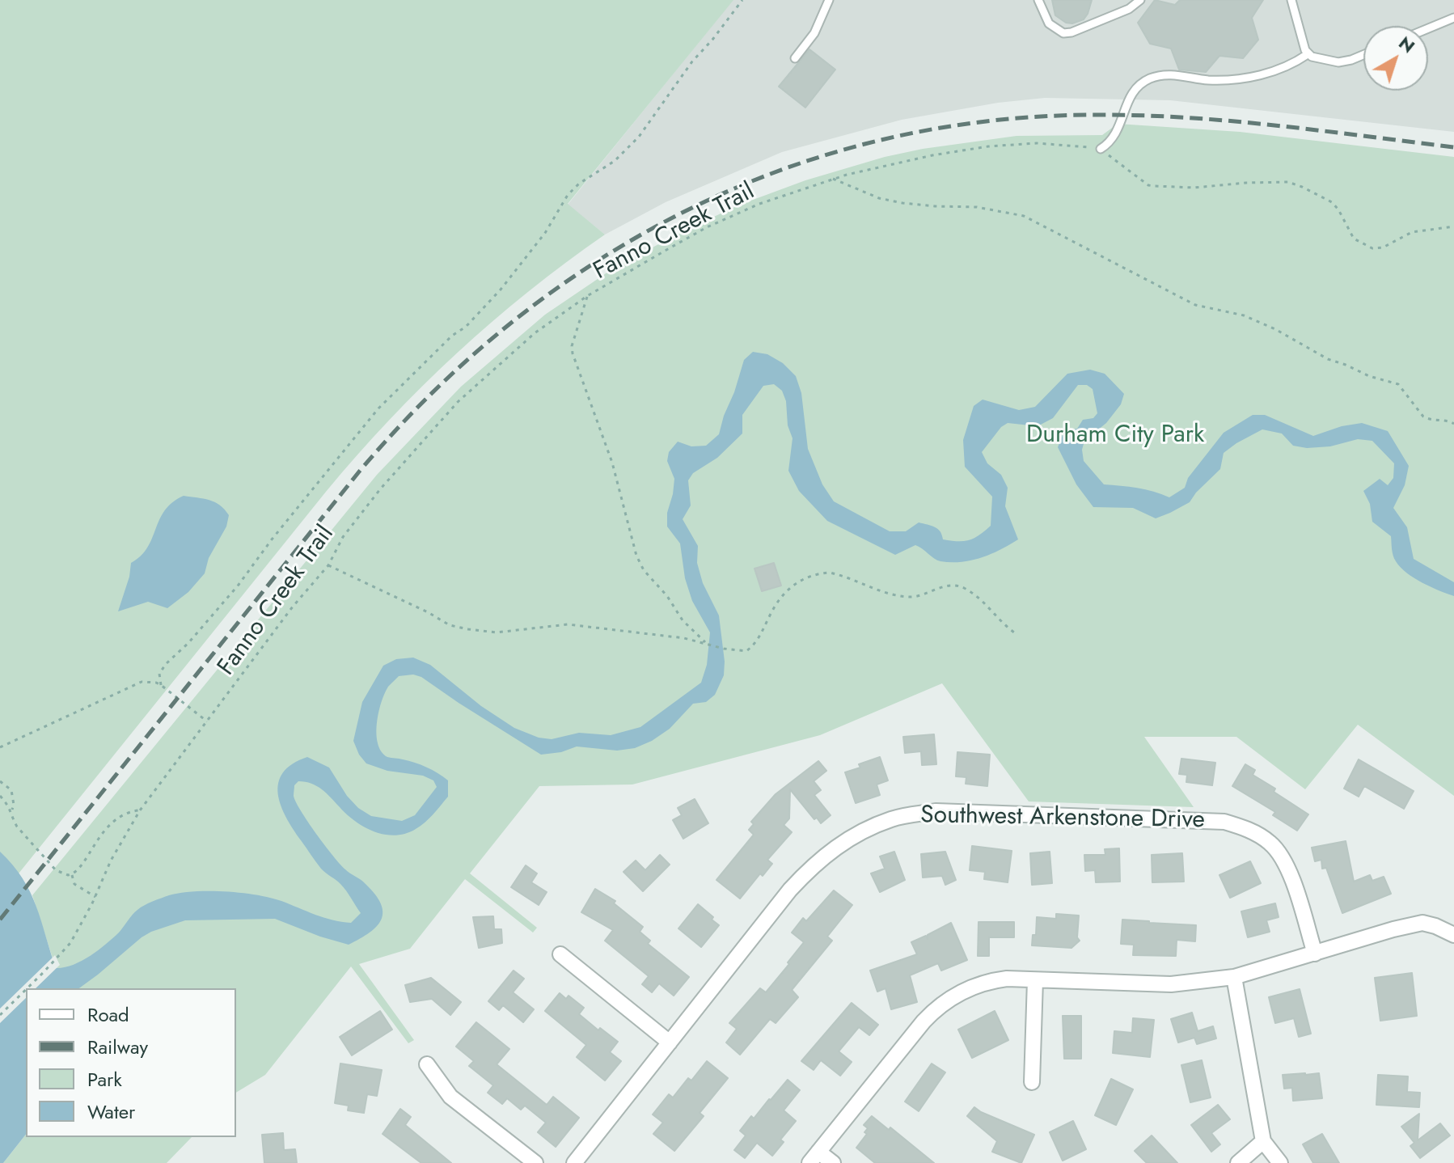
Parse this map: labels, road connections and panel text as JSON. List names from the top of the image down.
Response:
{
  "streets": {
    "street": ["Southwest Arkenstone Drive"],
    "path": ["Fanno Creek Trail"]
  },
  "parks": ["Durham City Park"],
  "legend": [
    "Road",
    "Railway",
    "Park",
    "Water"
  ],
  "north": "top right"
}
